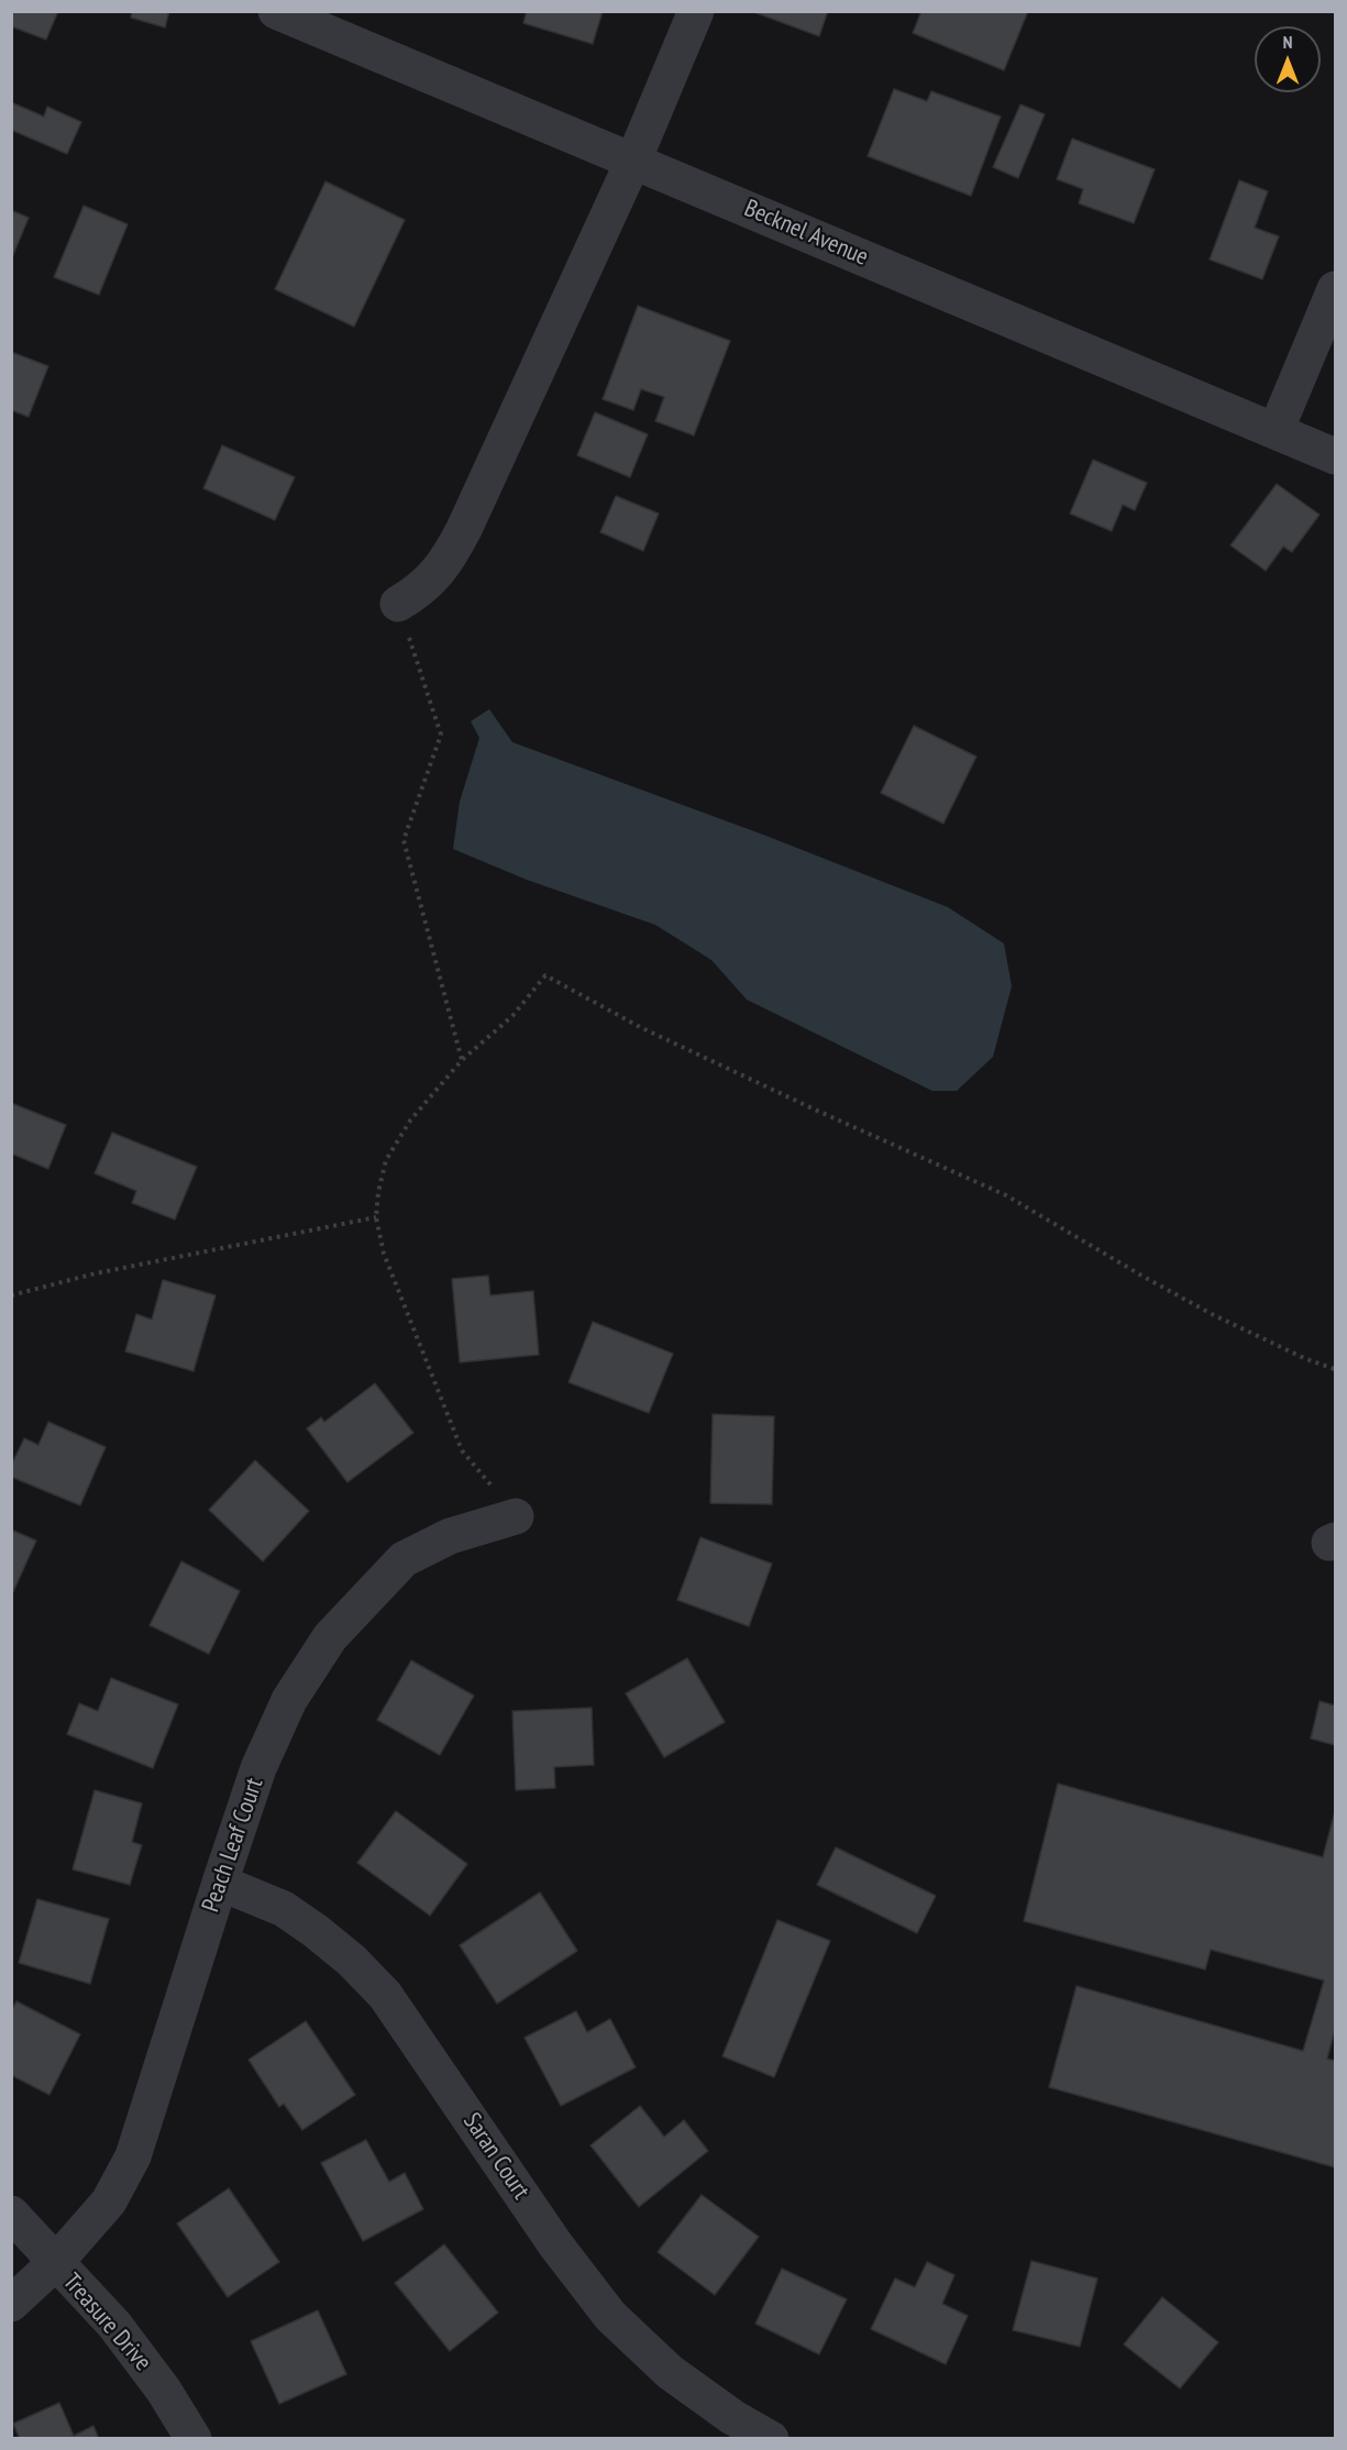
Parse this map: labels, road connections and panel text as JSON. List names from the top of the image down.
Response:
{
  "streets": {
    "street": [
      "Becknel Avenue",
      "Peach Leaf Court",
      "Saran Court",
      "Treasure Drive"
    ]
  },
  "crossings": [
    ["Peach Leaf Court", "Saran Court"],
    ["Peach Leaf Court", "Treasure Drive"]
  ],
  "north": "top"
}
